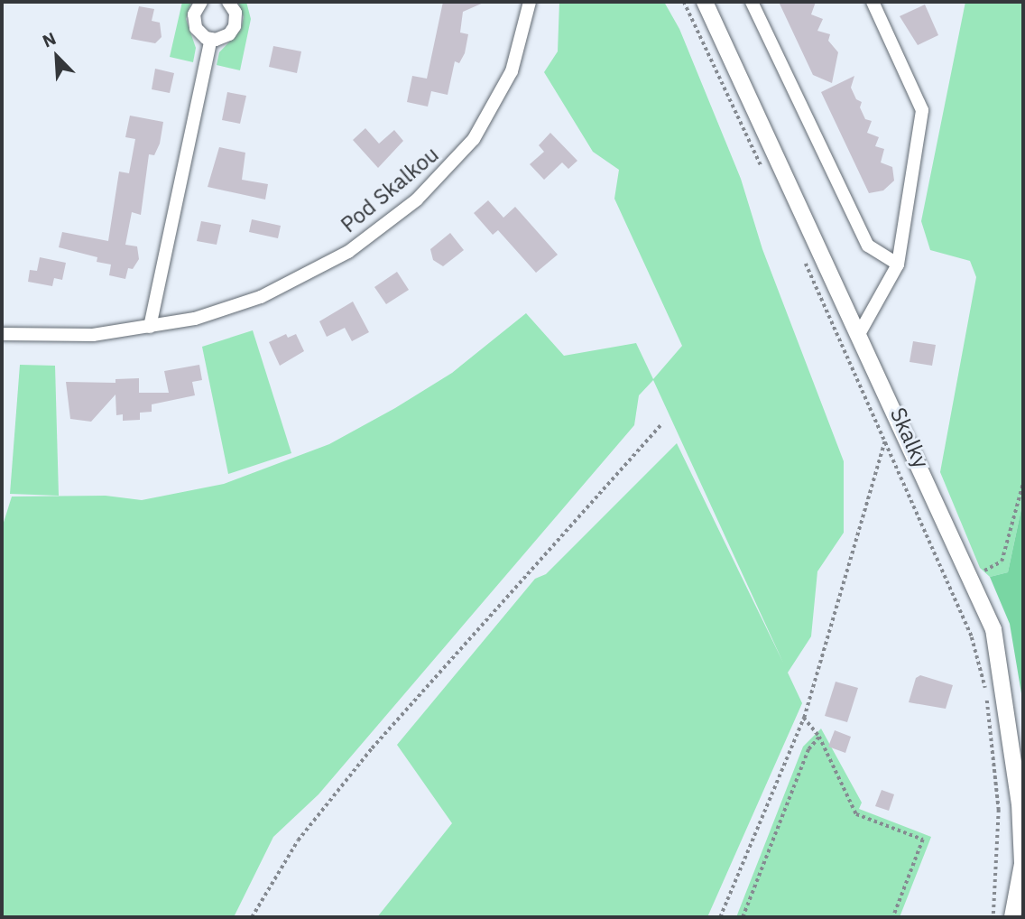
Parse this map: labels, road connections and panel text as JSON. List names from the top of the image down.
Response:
{
  "streets": {
    "street": ["Pod Skalkou", "Skalky"]
  },
  "north": "top left"
}
